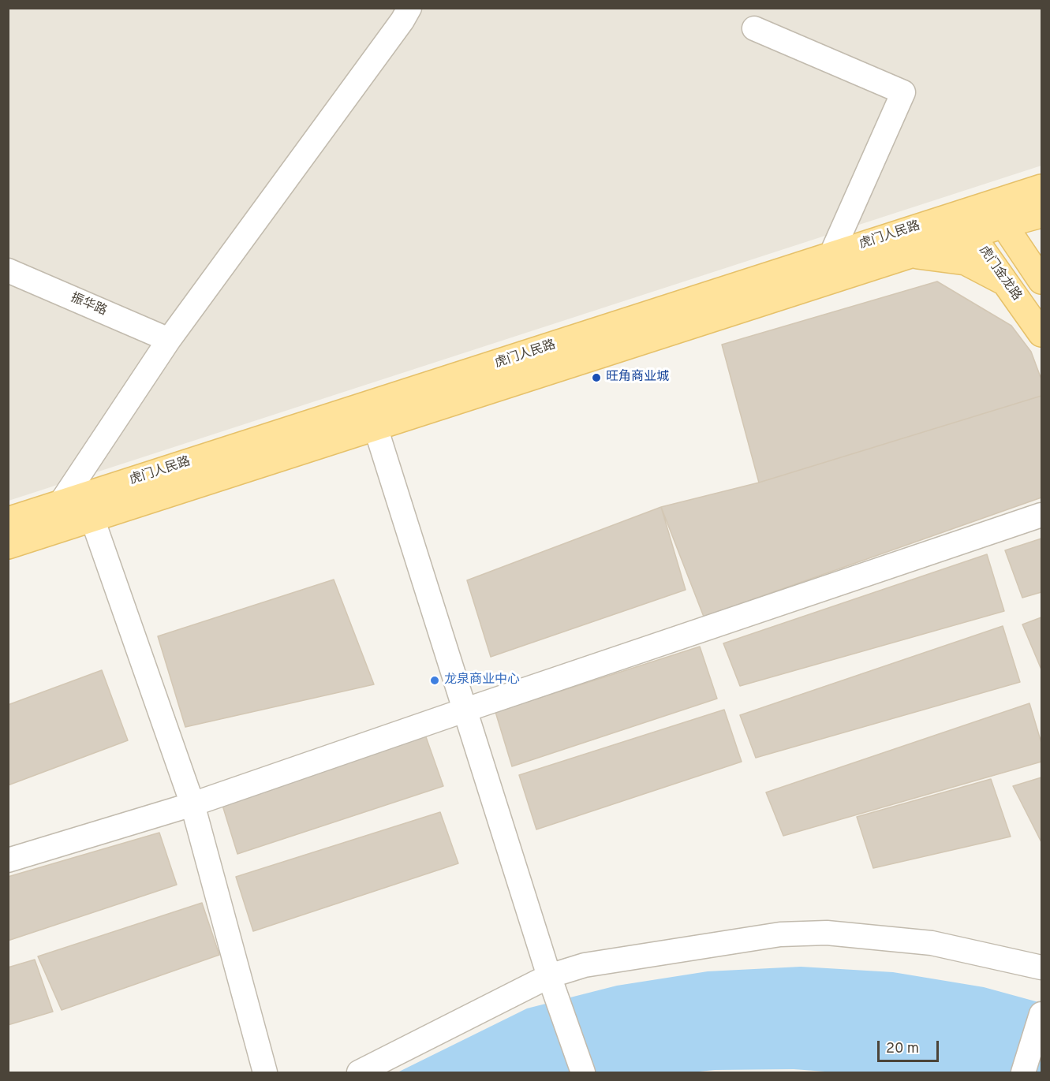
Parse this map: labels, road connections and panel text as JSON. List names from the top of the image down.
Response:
{
  "streets": {
    "main road": ["虎门人民路", "虎门金龙路"],
    "street": ["振华路"]
  },
  "crossings": [
    ["虎门人民路", "虎门金龙路"]
  ],
  "places": ["旺角商业城", "龙泉商业中心"],
  "scale_bar": "20 m"
}
